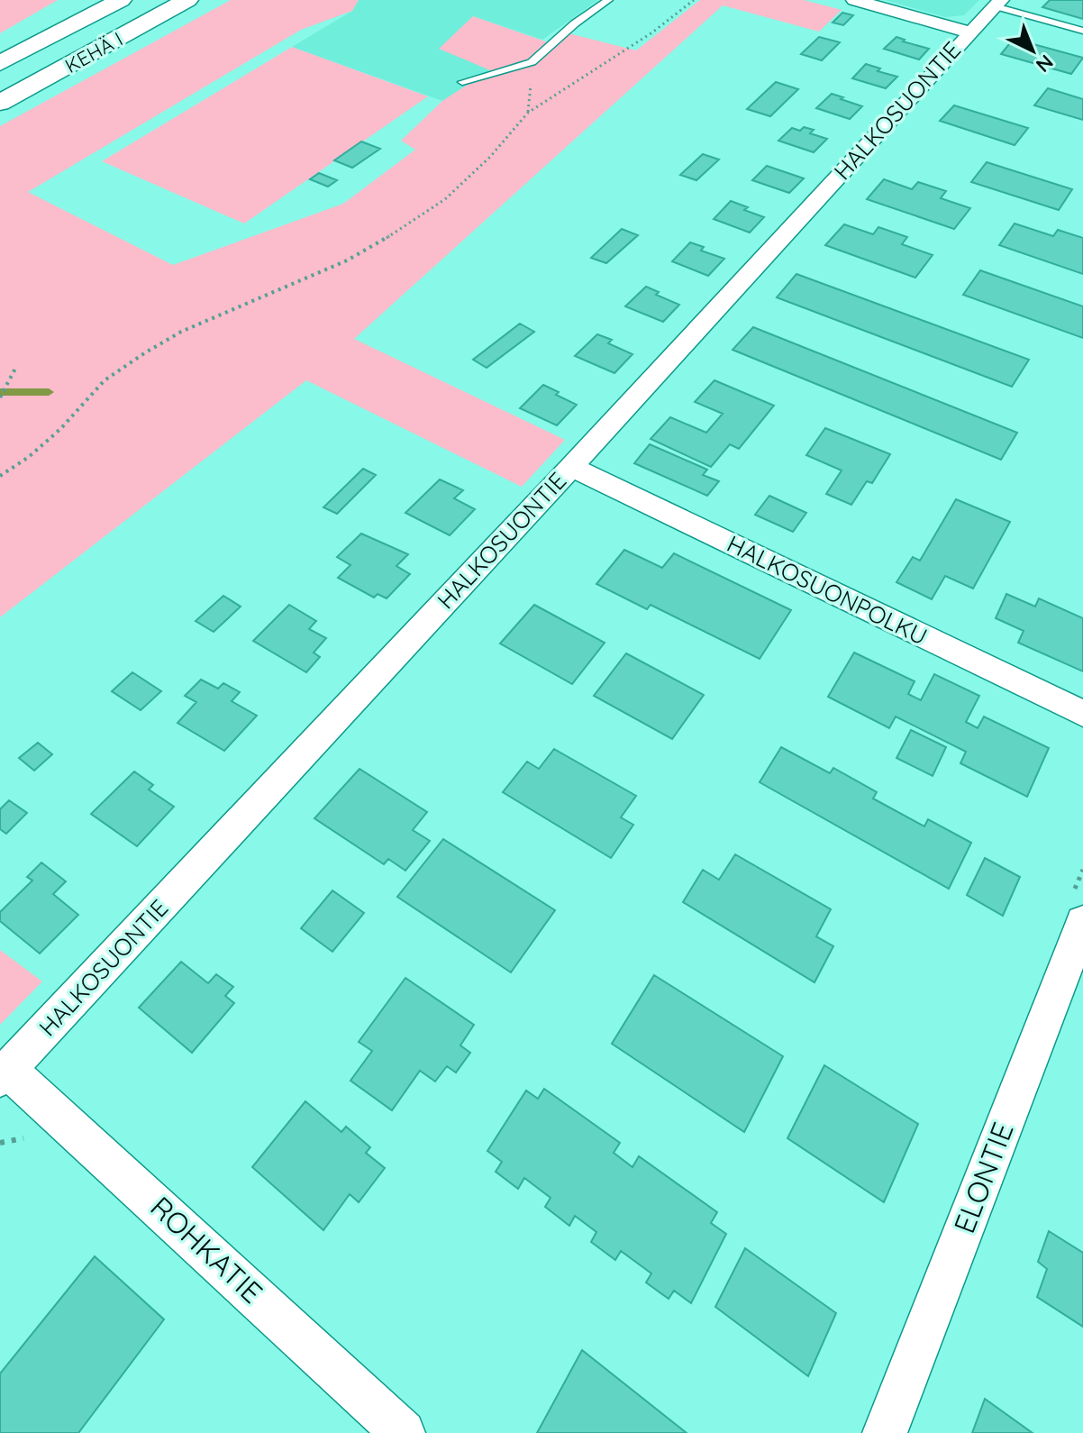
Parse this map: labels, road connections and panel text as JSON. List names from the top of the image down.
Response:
{
  "streets": {
    "highway": ["KEHÄ I"],
    "street": [
      "HALKOSUONTIE",
      "HALKOSUONPOLKU",
      "ELONTIE",
      "ROHKATIE"
    ]
  },
  "crossings": [
    ["HALKOSUONTIE", "HALKOSUONPOLKU"],
    ["HALKOSUONTIE", "ROHKATIE"]
  ],
  "north": "bottom right"
}
